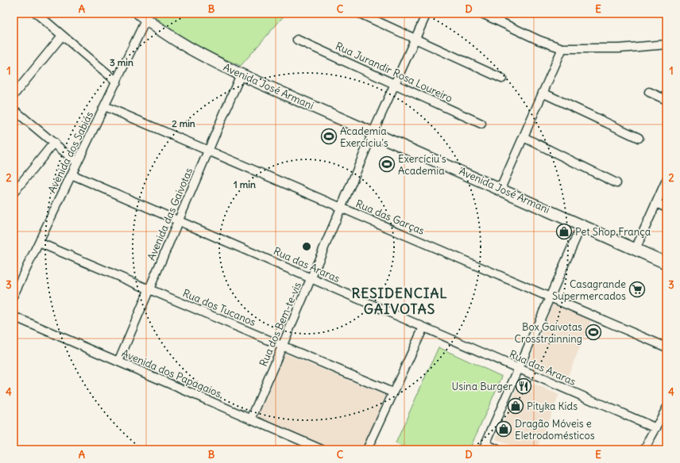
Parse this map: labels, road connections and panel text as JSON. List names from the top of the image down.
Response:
{
  "streets": {
    "main road": ["Avenida José Armani"],
    "street": [
      "Rua Jurandir Rosa Loureiro",
      "Avenida dos Sabiás",
      "Avenida das Gaivotas",
      "Rua das Garças",
      "Rua das Araras",
      "Rua dos Tucanos",
      "Rua dos Bem-te-vis",
      "Avenida dos Papagaios"
    ]
  },
  "crossings": [
    ["Rua Jurandir Rosa Loureiro", "Rua dos Bem-te-vis"],
    ["Avenida José Armani", "Avenida dos Sabiás"],
    ["Avenida José Armani", "Avenida das Gaivotas"],
    ["Avenida José Armani", "Rua dos Bem-te-vis"],
    ["Avenida dos Sabiás", "Rua das Garças"],
    ["Avenida dos Sabiás", "Rua das Araras"],
    ["Avenida dos Sabiás", "Rua dos Tucanos"],
    ["Avenida das Gaivotas", "Rua das Garças"],
    ["Avenida das Gaivotas", "Rua das Araras"],
    ["Avenida das Gaivotas", "Rua dos Tucanos"],
    ["Avenida das Gaivotas", "Avenida dos Papagaios"],
    ["Rua das Garças", "Rua dos Bem-te-vis"],
    ["Rua das Araras", "Rua dos Bem-te-vis"],
    ["Rua dos Tucanos", "Rua dos Bem-te-vis"],
    ["Rua dos Bem-te-vis", "Avenida dos Papagaios"]
  ],
  "districts": ["RESIDENCIAL GAIVOTAS"],
  "places": {
    "sports": ["Academia Exercíciu's", "Exercíciu's Academia", "Box Gaivotas Crosstrainning"],
    "shop": ["Pet Shop França", "Pityka Kids", "Dragão Móveis e Eletrodomésticos"],
    "supermarket": ["Casagrande Supermercados"],
    "restaurant": ["Usina Burger"]
  },
  "grid": {
    "columns": [
      "A",
      "B",
      "C",
      "D",
      "E"
    ],
    "rows": [
      "1",
      "2",
      "3",
      "4"
    ]
  },
  "rings": ["3 min", "2 min", "1 min"]
}
